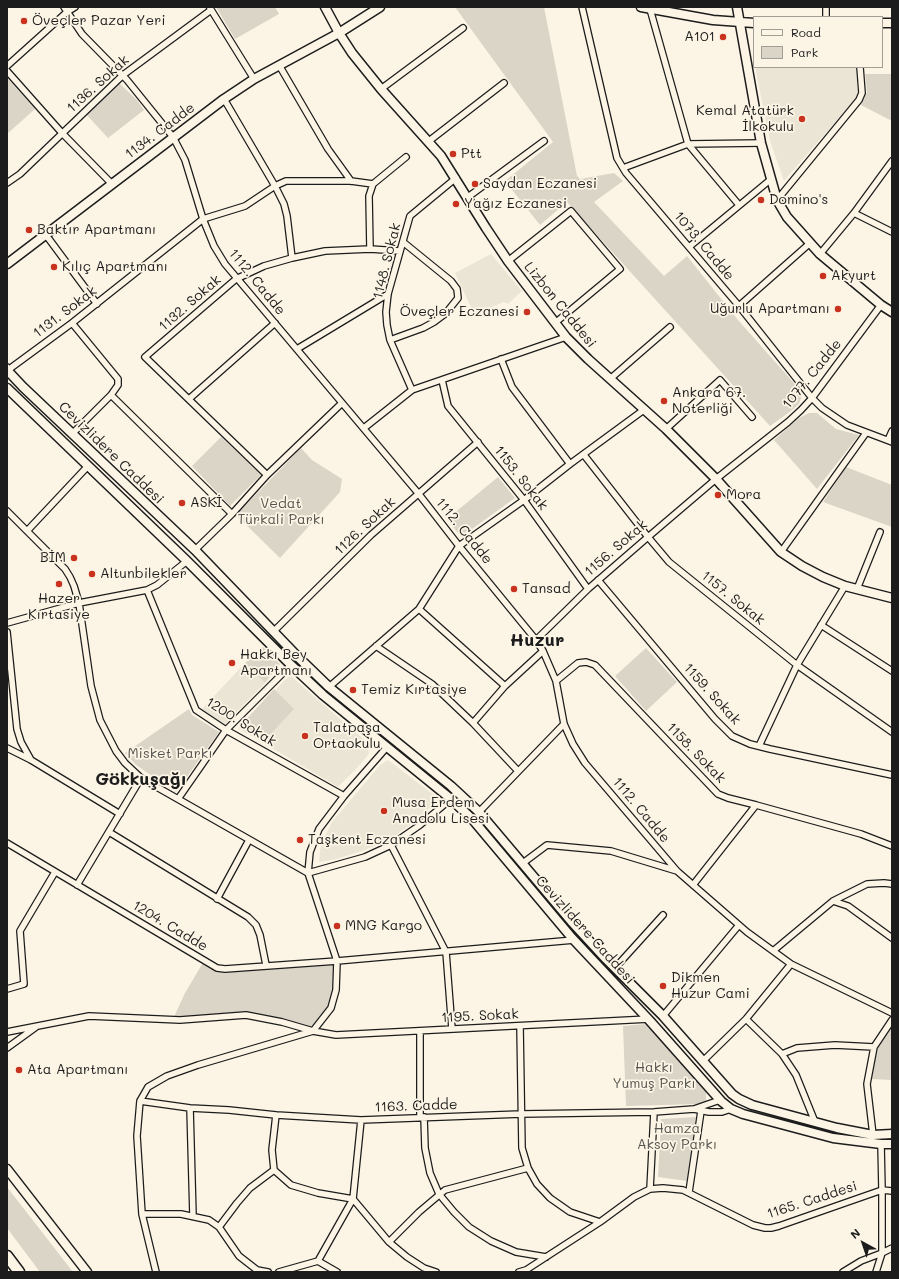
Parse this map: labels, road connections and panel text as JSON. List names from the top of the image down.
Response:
{
  "streets": {
    "main road": ["1134. Cadde", "Lizbon Caddesi", "Cevizlidere Caddesi"],
    "street": [
      "1136. Sokak",
      "1073. Cadde",
      "1148. Sokak",
      "1112. Cadde",
      "1132. Sokak",
      "1131. Sokak",
      "1077. Cadde",
      "1153. Sokak",
      "1126. Sokak",
      "1156. Sokak",
      "1157. Sokak",
      "1159. Sokak",
      "1200. Sokak",
      "1158. Sokak",
      "1204. Cadde",
      "1195. Sokak",
      "1163. Cadde",
      "1165. Caddesi"
    ]
  },
  "crossings": [
    ["1136. Sokak", "1112. Cadde"],
    ["1134. Cadde", "1112. Cadde"],
    ["1134. Cadde", "Lizbon Caddesi"],
    ["1073. Cadde", "1077. Cadde"],
    ["1148. Sokak", "1132. Sokak"],
    ["1148. Sokak", "Lizbon Caddesi"],
    ["1112. Cadde", "1132. Sokak"],
    ["1112. Cadde", "1131. Sokak"],
    ["1112. Cadde", "1126. Sokak"],
    ["1112. Cadde", "1156. Sokak"],
    ["1112. Cadde", "1158. Sokak"],
    ["Lizbon Caddesi", "1077. Cadde"],
    ["Lizbon Caddesi", "1156. Sokak"],
    ["1131. Sokak", "Cevizlidere Caddesi"],
    ["1077. Cadde", "1156. Sokak"],
    ["Cevizlidere Caddesi", "1126. Sokak"],
    ["Cevizlidere Caddesi", "1204. Cadde"],
    ["Cevizlidere Caddesi", "1195. Sokak"],
    ["Cevizlidere Caddesi", "1163. Cadde"],
    ["1153. Sokak", "1126. Sokak"],
    ["1153. Sokak", "1156. Sokak"],
    ["1156. Sokak", "1157. Sokak"],
    ["1156. Sokak", "1159. Sokak"]
  ],
  "districts": ["Huzur", "Gökkuşağı"],
  "parks": [
    "Vedat Türkali Parkı",
    "Misket Parkı",
    "Hakkı Yumuş Parkı",
    "Hamza Aksoy Parkı"
  ],
  "places": [
    "Öveçler Pazar Yeri",
    "A101",
    "Kemal Atatürk İlkokulu",
    "Ptt",
    "Saydan Eczanesi",
    "Domino's",
    "Yağız Eczanesi",
    "Baktır Apartmanı",
    "Kılıç Apartmanı",
    "Akyurt",
    "Uğurlu Apartmanı",
    "Öveçler Eczanesi",
    "Ankara 67. Noterliği",
    "Mora",
    "ASKİ",
    "BİM",
    "Altunbilekler",
    "Hazer Kırtasiye",
    "Tansad",
    "Hakkı Bey Apartmanı",
    "Temiz Kırtasiye",
    "Talatpaşa Ortaokulu",
    "Musa Erdem Anadolu Lisesi",
    "Taşkent Eczanesi",
    "MNG Kargo",
    "Dikmen Huzur Cami",
    "Ata Apartmanı"
  ],
  "legend": ["Road", "Park"],
  "north": "top left"
}
